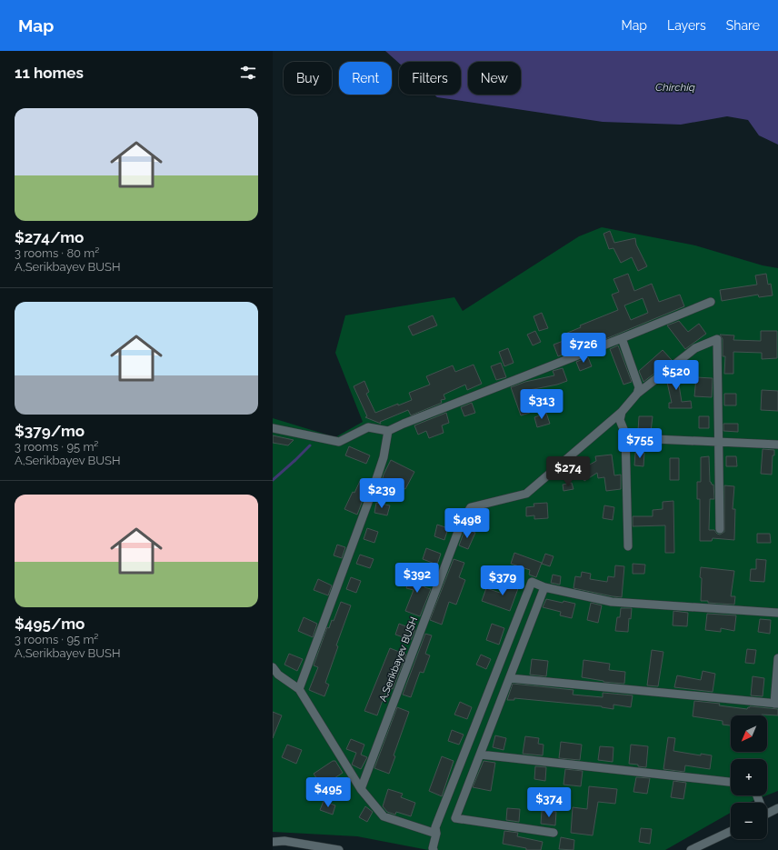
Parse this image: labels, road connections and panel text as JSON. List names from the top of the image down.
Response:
{
  "streets": {
    "street": ["A,Serikbayev BUSH"]
  },
  "water": ["Chirchiq"],
  "north": "bottom left",
  "page": {
    "header": "Map",
    "nav": ["Map", "Layers", "Share"],
    "heading": "11 homes",
    "chip": [
      "Buy",
      "Rent",
      "Filters",
      "New"
    ],
    "list": [
      {
        "name": "$274/mo",
        "note": "3 rooms · 80 m² · A,Serikbayev BUSH"
      },
      {
        "name": "$379/mo",
        "note": "3 rooms · 95 m² · A,Serikbayev BUSH"
      },
      {
        "name": "$495/mo",
        "note": "3 rooms · 95 m² · A,Serikbayev BUSH"
      }
    ],
    "price": [
      "$726",
      "$520",
      "$313",
      "$755",
      "$274",
      "$239",
      "$498",
      "$392",
      "$379",
      "$495",
      "$374"
    ],
    "map_buttons": ["+", "−"]
  }
}
